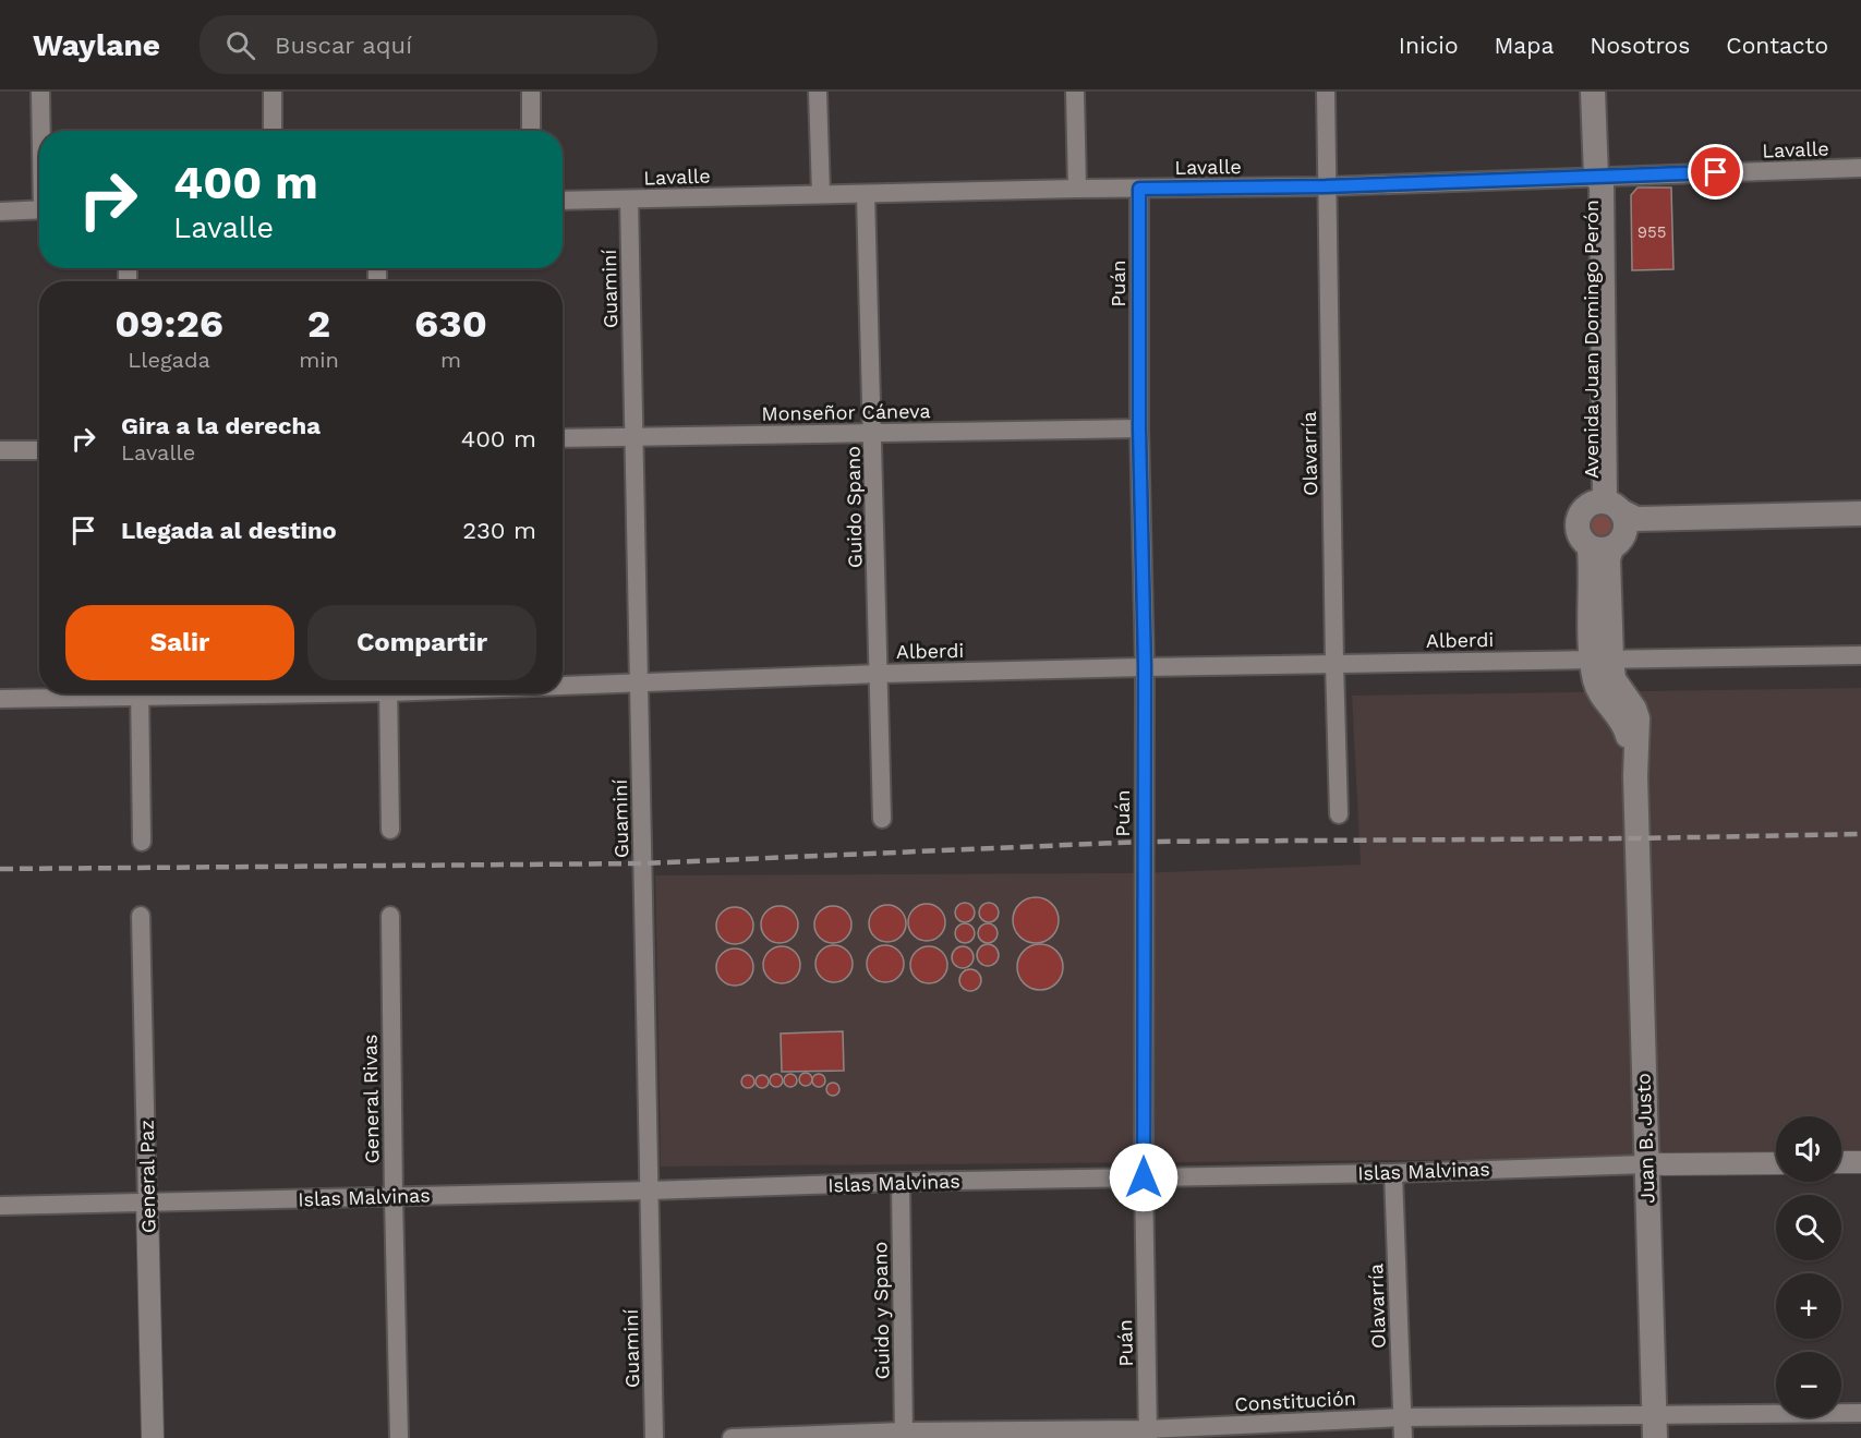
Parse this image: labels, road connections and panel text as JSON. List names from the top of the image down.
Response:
{
  "streets": {
    "main road": ["Avenida Juan Domingo Perón", "Juan B. Justo"],
    "street": [
      "Lavalle",
      "Puán",
      "Guaminí",
      "Monseñor Cáneva",
      "Olavarría",
      "Guido Spano",
      "Alberdi",
      "General Rivas",
      "Islas Malvinas",
      "General Paz",
      "Guido y Spano",
      "Constitución"
    ]
  },
  "crossings": [
    ["Lavalle", "Puán"],
    ["Lavalle", "Guaminí"],
    ["Lavalle", "Avenida Juan Domingo Perón"],
    ["Lavalle", "Olavarría"],
    ["Lavalle", "Guido Spano"],
    ["Puán", "Monseñor Cáneva"],
    ["Puán", "Alberdi"],
    ["Puán", "Islas Malvinas"],
    ["Puán", "Constitución"],
    ["Guaminí", "Monseñor Cáneva"],
    ["Guaminí", "Alberdi"],
    ["Guaminí", "Islas Malvinas"],
    ["Avenida Juan Domingo Perón", "Alberdi"],
    ["Avenida Juan Domingo Perón", "Juan B. Justo"],
    ["Monseñor Cáneva", "Guido Spano"],
    ["Olavarría", "Alberdi"],
    ["Olavarría", "Islas Malvinas"],
    ["Olavarría", "Constitución"],
    ["Guido Spano", "Alberdi"],
    ["General Rivas", "Islas Malvinas"],
    ["Juan B. Justo", "Islas Malvinas"],
    ["Juan B. Justo", "Constitución"],
    ["Islas Malvinas", "General Paz"],
    ["Islas Malvinas", "Guido y Spano"],
    ["Guido y Spano", "Constitución"]
  ],
  "house_numbers": ["955"],
  "page": {
    "header": "Waylane",
    "search": "Buscar aquí",
    "nav": [
      "Inicio",
      "Mapa",
      "Nosotros",
      "Contacto"
    ],
    "turn": ["400 m", "Lavalle"],
    "eta": [
      "09:26",
      "Llegada",
      "2",
      "min",
      "630",
      "m"
    ],
    "list": [
      {
        "name": "Gira a la derecha",
        "note": "Lavalle",
        "value": "400 m"
      },
      {
        "name": "Llegada al destino",
        "value": "230 m"
      }
    ],
    "buttons": ["Salir", "Compartir"],
    "map_buttons": ["+", "−"]
  }
}
